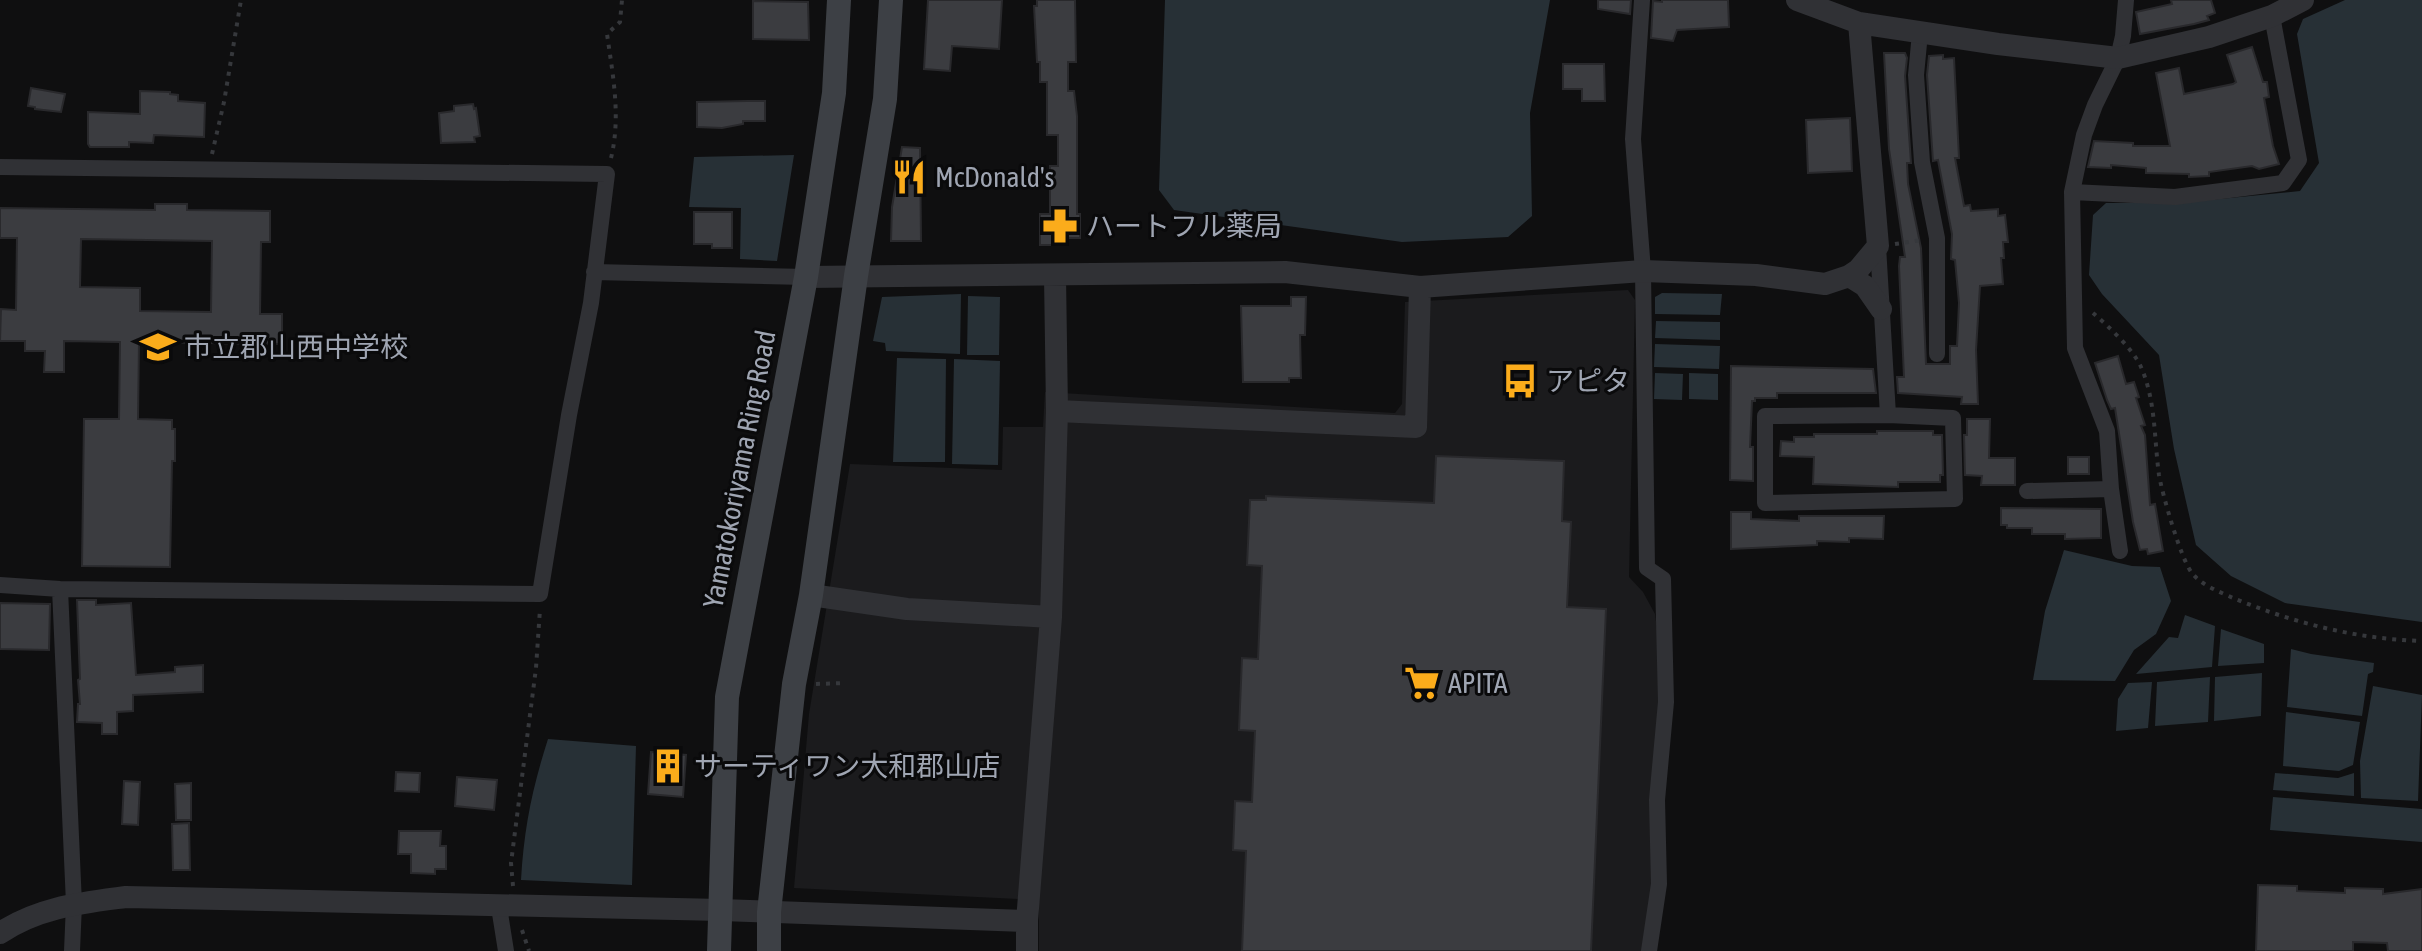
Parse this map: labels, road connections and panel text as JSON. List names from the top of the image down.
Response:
{
  "streets": {
    "main road": ["Yamatokoriyama Ring Road"]
  },
  "places": {
    "restaurant": ["McDonald's"],
    "pharmacy": ["ハートフル薬局"],
    "school or university": ["市立郡山西中学校"],
    "bus stop": ["アピタ"],
    "supermarket": ["APITA"],
    "building": ["サーティワン大和郡山店"]
  }
}
